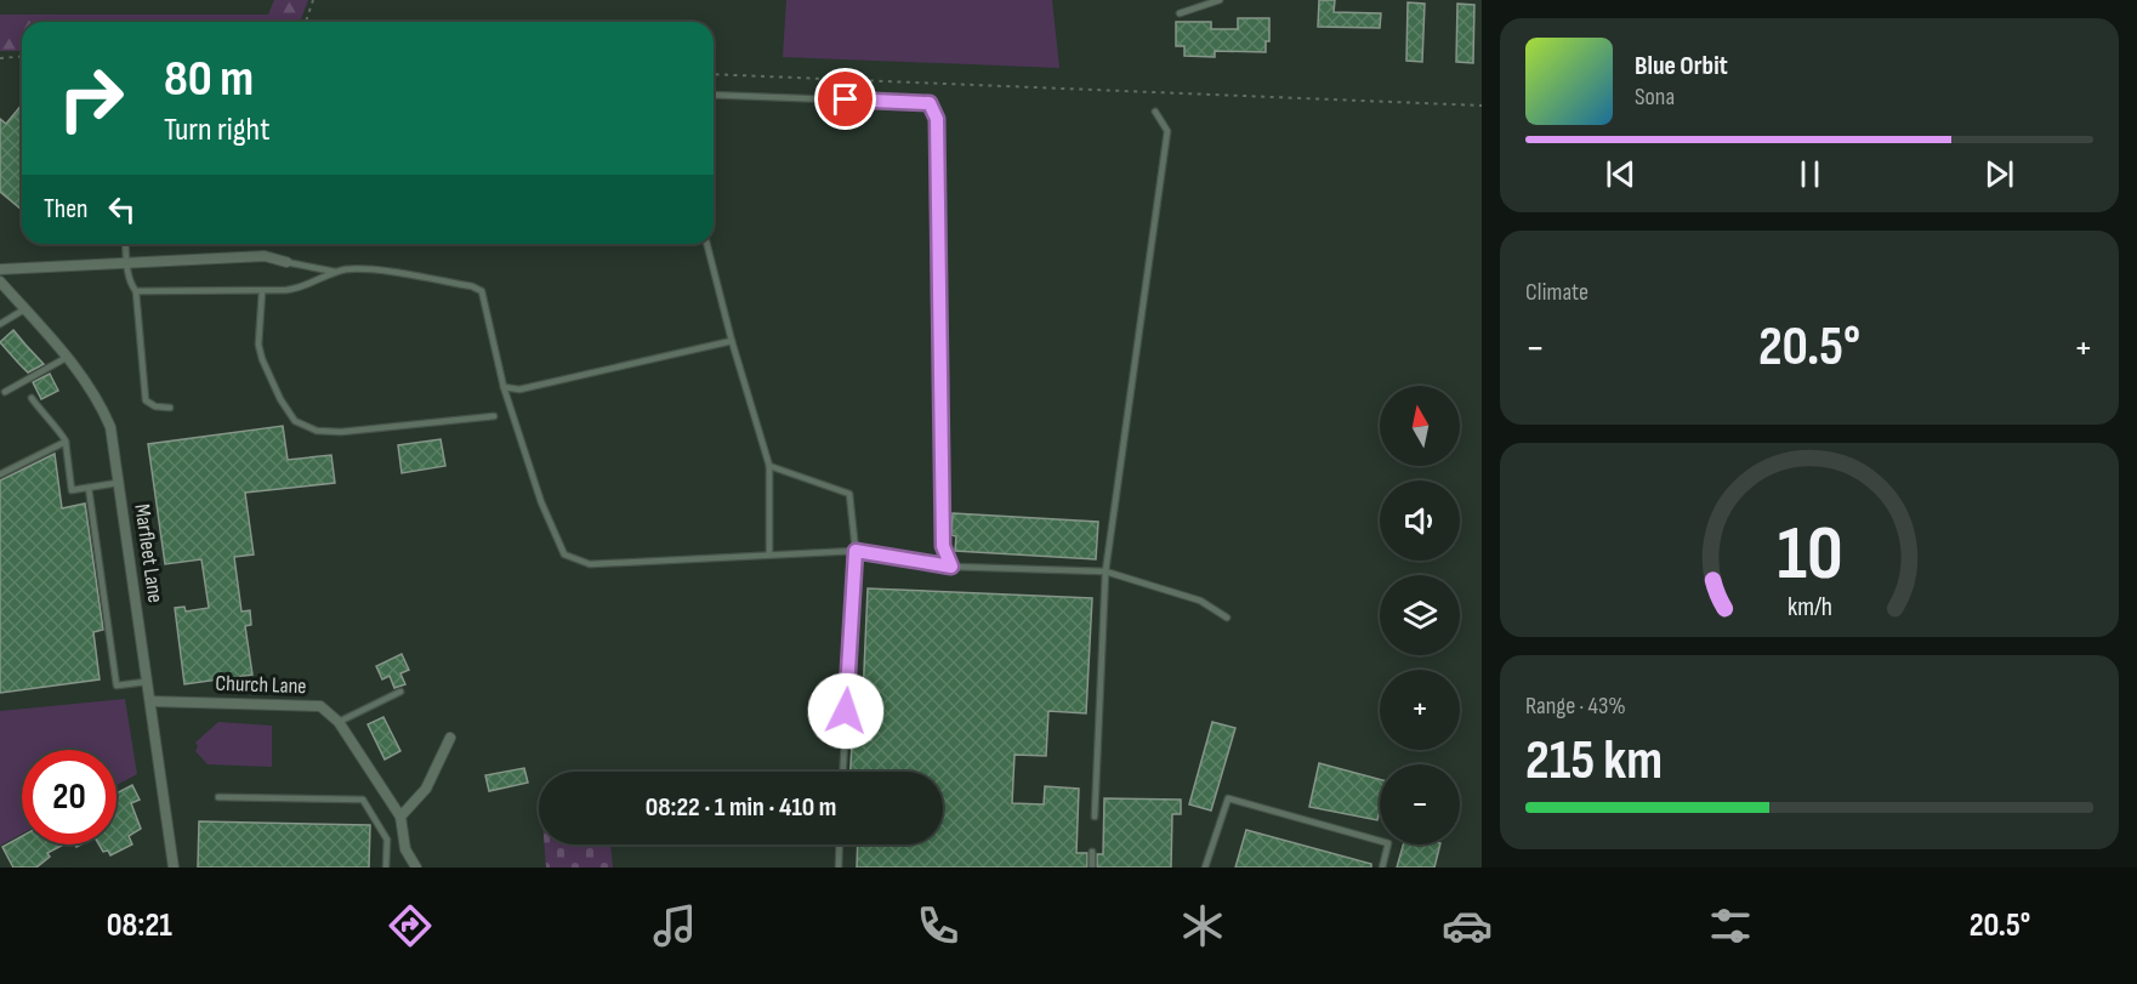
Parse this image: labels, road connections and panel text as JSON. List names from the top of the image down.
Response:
{
  "streets": {
    "street": ["Marfleet Lane", "Church Lane"]
  },
  "crossings": [
    ["Marfleet Lane", "Church Lane"]
  ],
  "north": "top",
  "page": {
    "turn": ["80 m", "Turn right"],
    "song": ["Blue Orbit", "Sona"],
    "then": "Then",
    "tile": [
      "Climate",
      ["Range · 43%", "215 km"]
    ],
    "heat": ["−", "20.5°", "+"],
    "map_buttons": ["+", "−"],
    "limit": "20",
    "trip": "08:22 · 1 min · 410 m",
    "tabs": ["08:21", "20.5°"],
    "gauge": ["10", "km/h"]
  }
}
